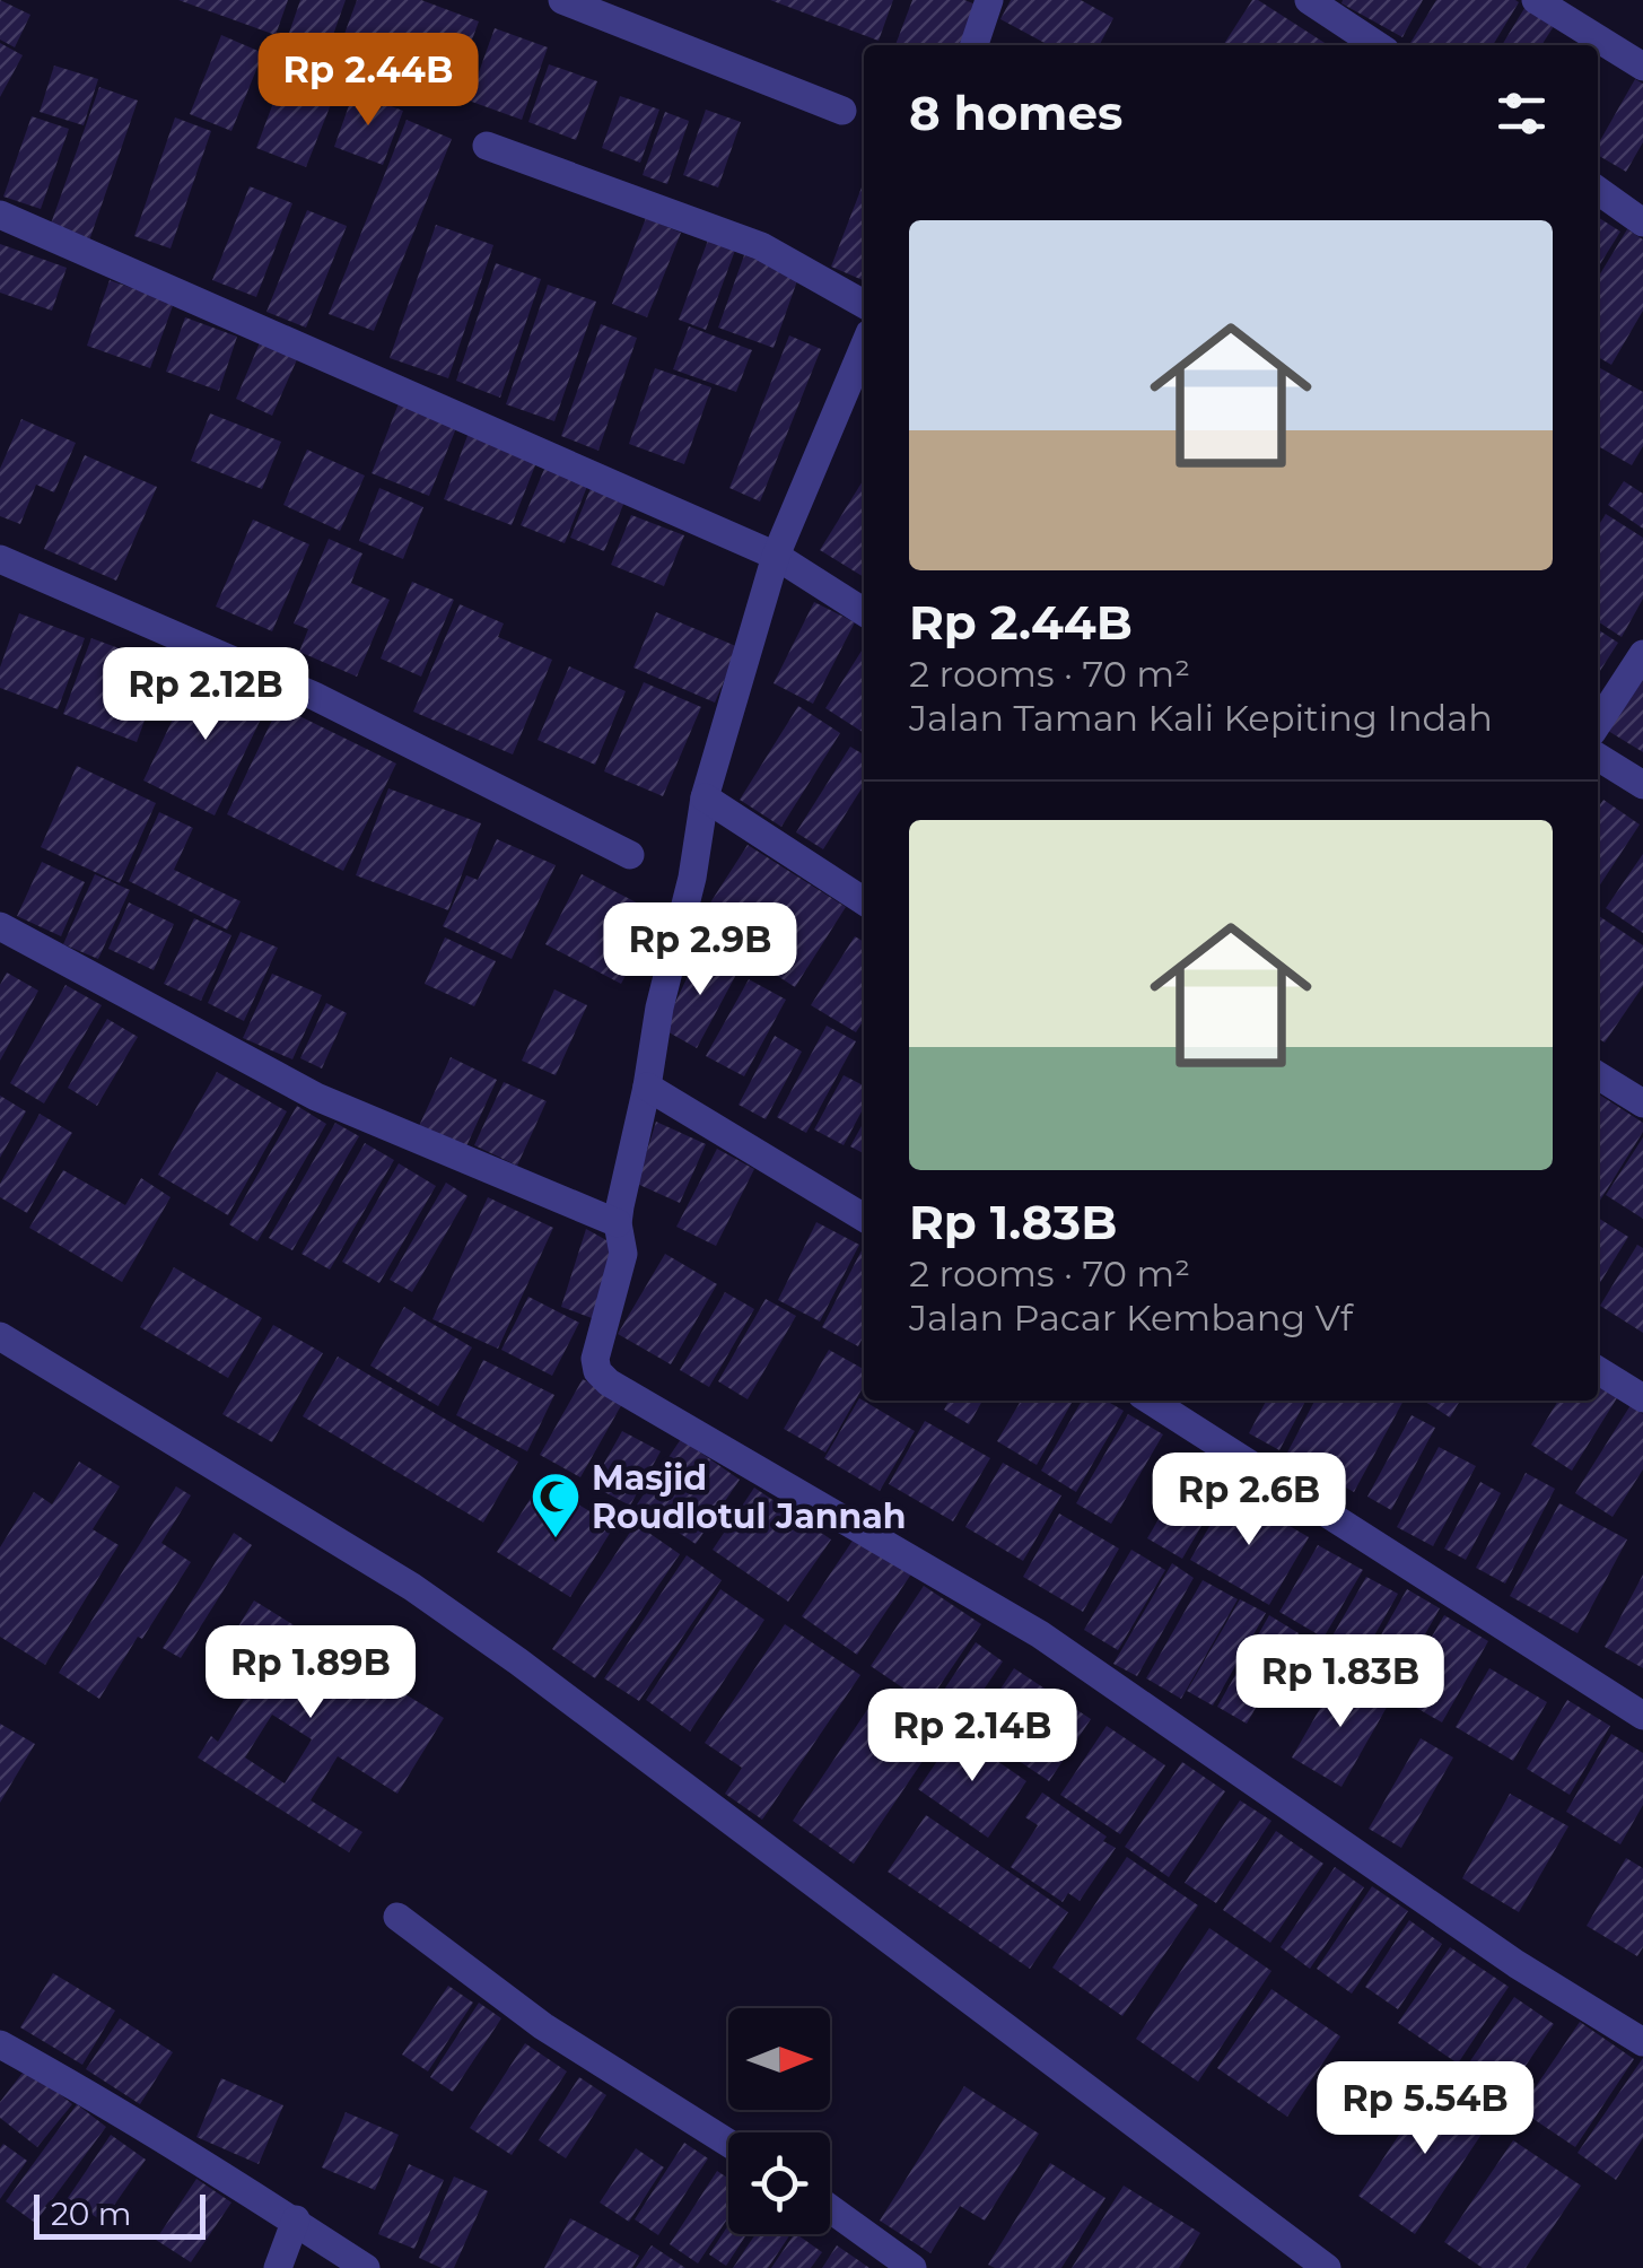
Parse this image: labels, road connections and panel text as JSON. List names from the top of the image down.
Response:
{
  "places": {
    "mosque": ["Masjid Roudlotul Jannah"]
  },
  "scale_bar": "20 m",
  "north": "right",
  "page": {
    "price": [
      "Rp 2.44B",
      "Rp 2.12B",
      "Rp 2.9B",
      "Rp 2.6B",
      "Rp 1.89B",
      "Rp 1.83B",
      "Rp 2.14B",
      "Rp 5.54B"
    ],
    "heading": "8 homes",
    "list": [
      {
        "name": "Rp 2.44B",
        "note": "2 rooms · 70 m² · Jalan Taman Kali Kepiting Indah"
      },
      {
        "name": "Rp 1.83B",
        "note": "2 rooms · 70 m² · Jalan Pacar Kembang Vf"
      }
    ],
    "scale": "20 m"
  }
}
